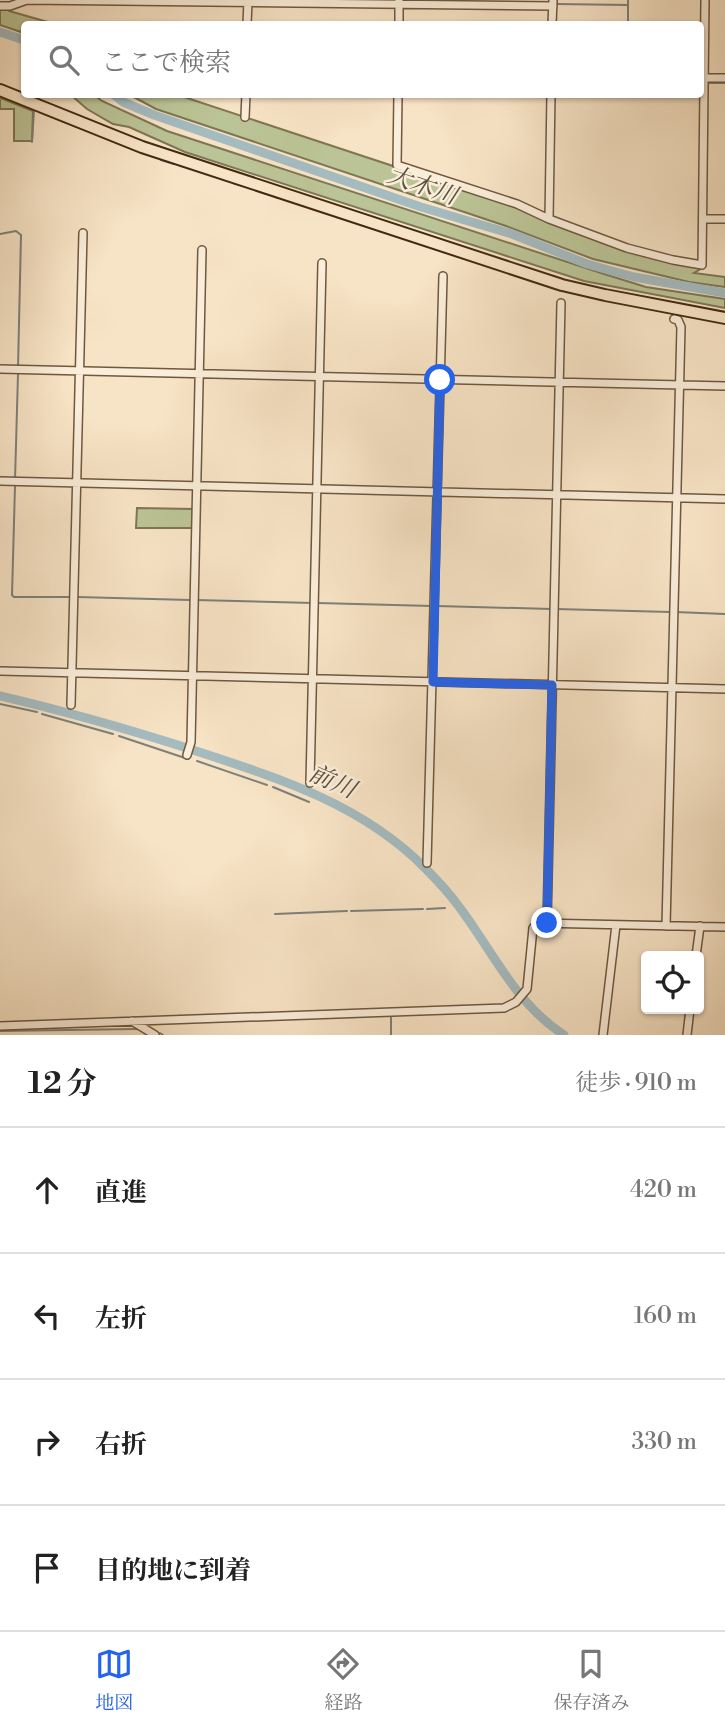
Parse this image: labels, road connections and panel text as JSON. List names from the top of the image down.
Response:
{
  "water": ["大木川", "前川"],
  "page": {
    "search": "ここで検索",
    "heading": ["12 分", "徒歩 · 910 m"],
    "list": [
      ["直進", "420 m"],
      ["左折", "160 m"],
      ["右折", "330 m"],
      "目的地に到着"
    ],
    "nav": ["地図", "経路", "保存済み"]
  }
}
